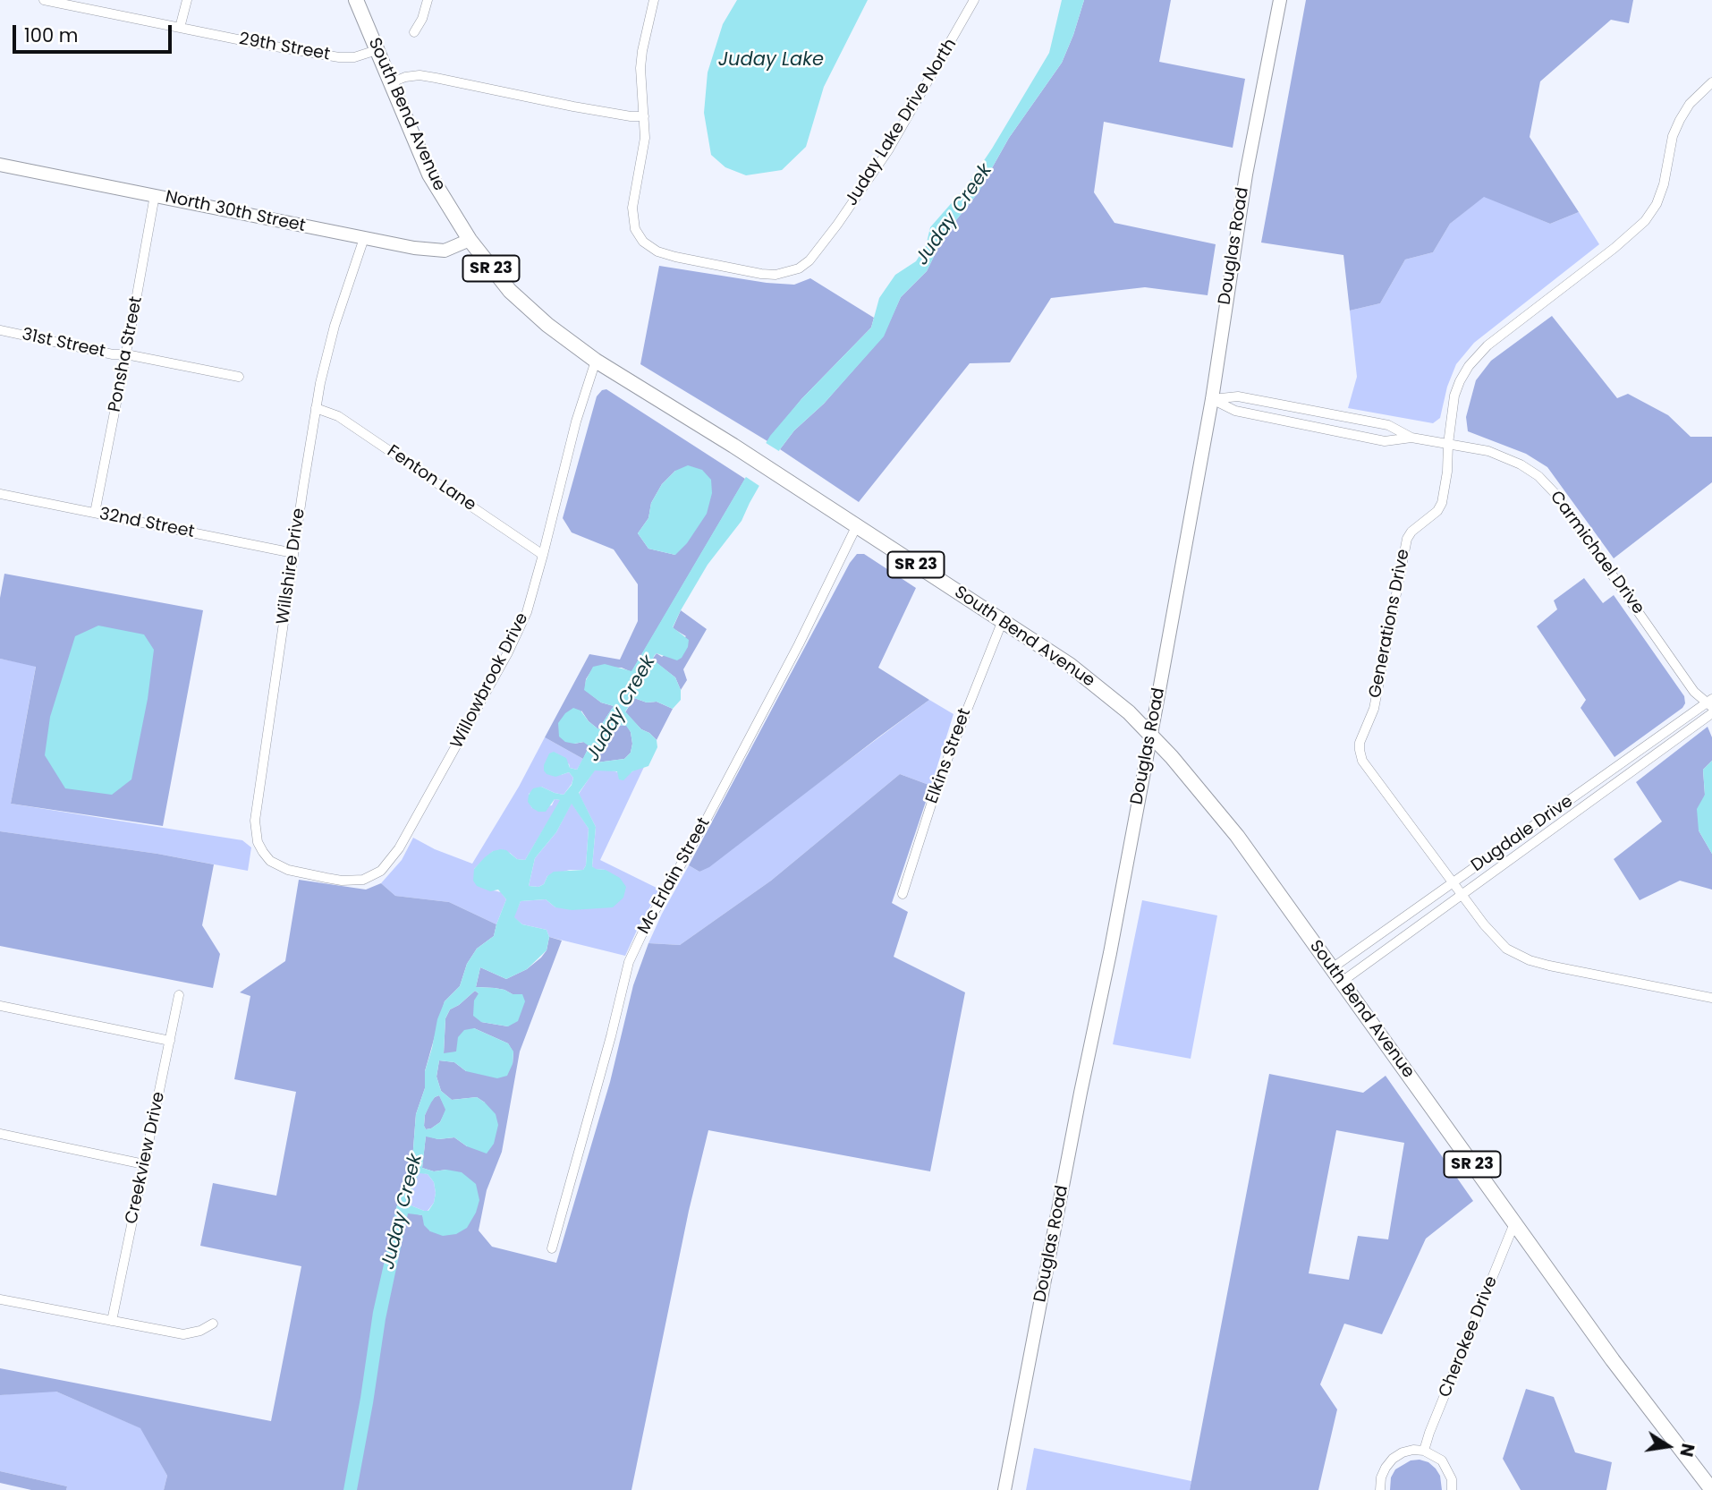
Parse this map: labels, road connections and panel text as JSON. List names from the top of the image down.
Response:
{
  "streets": {
    "main road": ["South Bend Avenue", "SR 23"],
    "street": [
      "29th Street",
      "Juday Lake Drive North",
      "North 30th Street",
      "Douglas Road",
      "31st Street",
      "Ponsha Street",
      "Fenton Lane",
      "32nd Street",
      "Carmichael Drive",
      "Willshire Drive",
      "Generations Drive",
      "Willowbrook Drive",
      "Elkins Street",
      "Dugdale Drive",
      "Mc Erlain Street",
      "Creekview Drive",
      "Cherokee Drive"
    ]
  },
  "crossings": [
    ["29th Street", "South Bend Avenue"],
    ["South Bend Avenue", "North 30th Street"],
    ["South Bend Avenue", "Douglas Road"],
    ["South Bend Avenue", "Willowbrook Drive"],
    ["South Bend Avenue", "Elkins Street"],
    ["South Bend Avenue", "Dugdale Drive"],
    ["South Bend Avenue", "Mc Erlain Street"],
    ["South Bend Avenue", "Cherokee Drive"],
    ["North 30th Street", "Ponsha Street"],
    ["North 30th Street", "Willshire Drive"],
    ["Douglas Road", "Carmichael Drive"],
    ["31st Street", "Ponsha Street"],
    ["Ponsha Street", "32nd Street"],
    ["Fenton Lane", "Willshire Drive"],
    ["Fenton Lane", "Willowbrook Drive"],
    ["32nd Street", "Willshire Drive"],
    ["Carmichael Drive", "Generations Drive"],
    ["Carmichael Drive", "Dugdale Drive"],
    ["Willshire Drive", "Willowbrook Drive"],
    ["Generations Drive", "Dugdale Drive"]
  ],
  "water": ["Juday Lake", "Juday Creek"],
  "scale_bar": "100 m",
  "north": "right"
}
